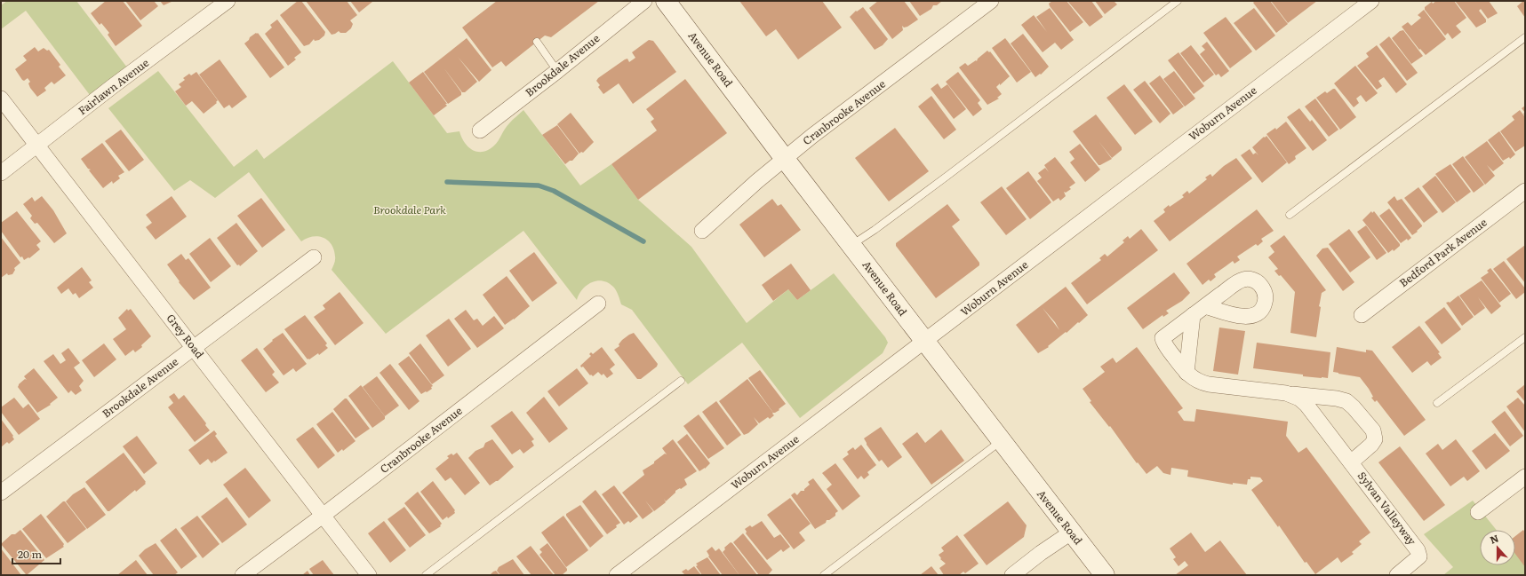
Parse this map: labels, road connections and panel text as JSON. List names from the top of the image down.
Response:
{
  "streets": {
    "main road": ["Avenue Road"],
    "street": [
      "Brookdale Avenue",
      "Fairlawn Avenue",
      "Cranbrooke Avenue",
      "Woburn Avenue",
      "Bedford Park Avenue",
      "Grey Road",
      "Sylvan Valleyway"
    ]
  },
  "crossings": [
    ["Avenue Road", "Cranbrooke Avenue"],
    ["Avenue Road", "Woburn Avenue"],
    ["Brookdale Avenue", "Grey Road"],
    ["Fairlawn Avenue", "Grey Road"],
    ["Cranbrooke Avenue", "Grey Road"]
  ],
  "parks": ["Brookdale Park"],
  "scale_bar": "20 m",
  "north": "top"
}
